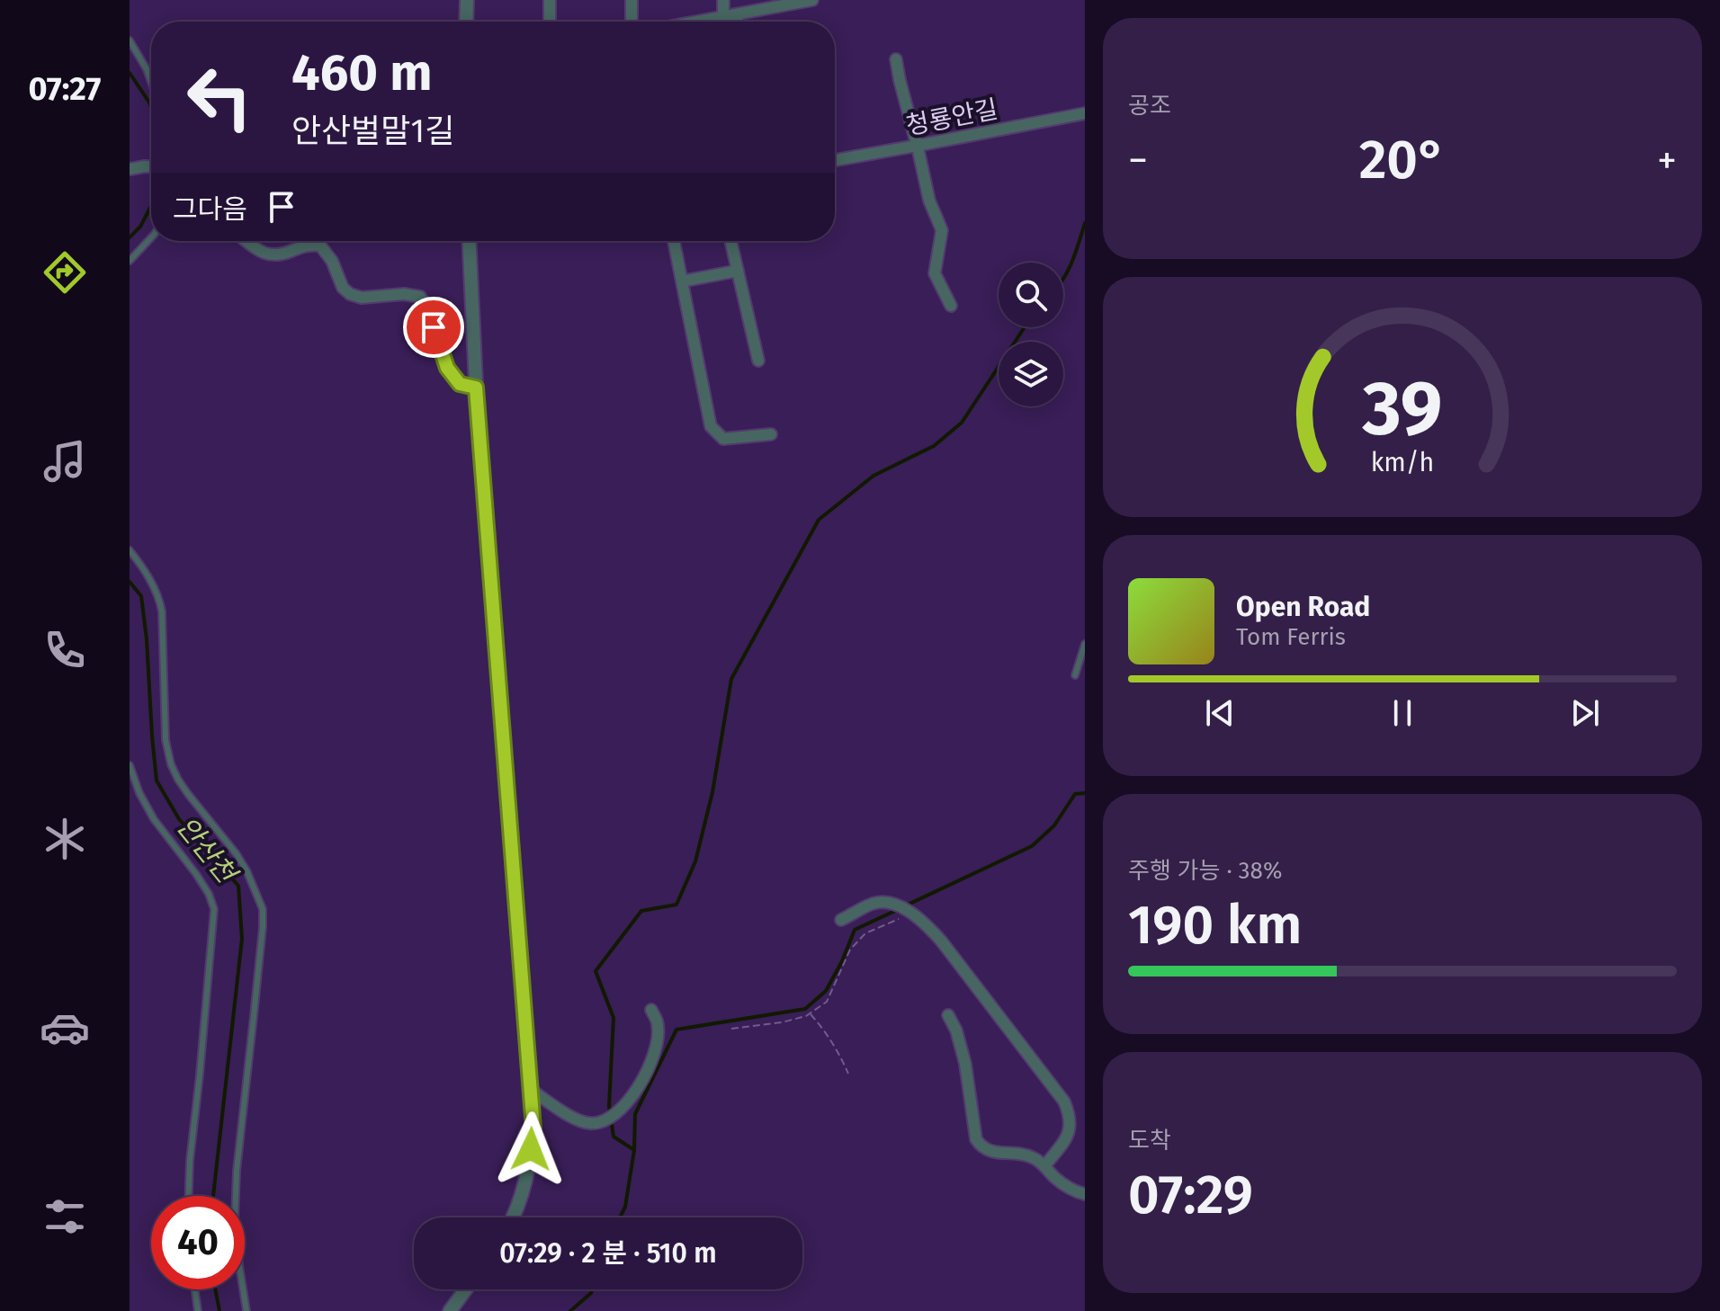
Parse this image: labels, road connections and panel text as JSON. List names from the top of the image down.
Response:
{
  "streets": {
    "street": ["청룡안길"]
  },
  "water": ["안산천"],
  "page": {
    "tabs": "07:27",
    "tile": [
      "공조",
      ["주행 가능 · 38%", "190 km"],
      ["도착", "07:29"]
    ],
    "turn": ["460 m", "안산벌말1길"],
    "heat": ["−", "20°", "+"],
    "then": "그다음",
    "song": ["Open Road", "Tom Ferris"],
    "limit": "40",
    "trip": "07:29 · 2 분 · 510 m",
    "gauge": ["39", "km/h"]
  }
}
